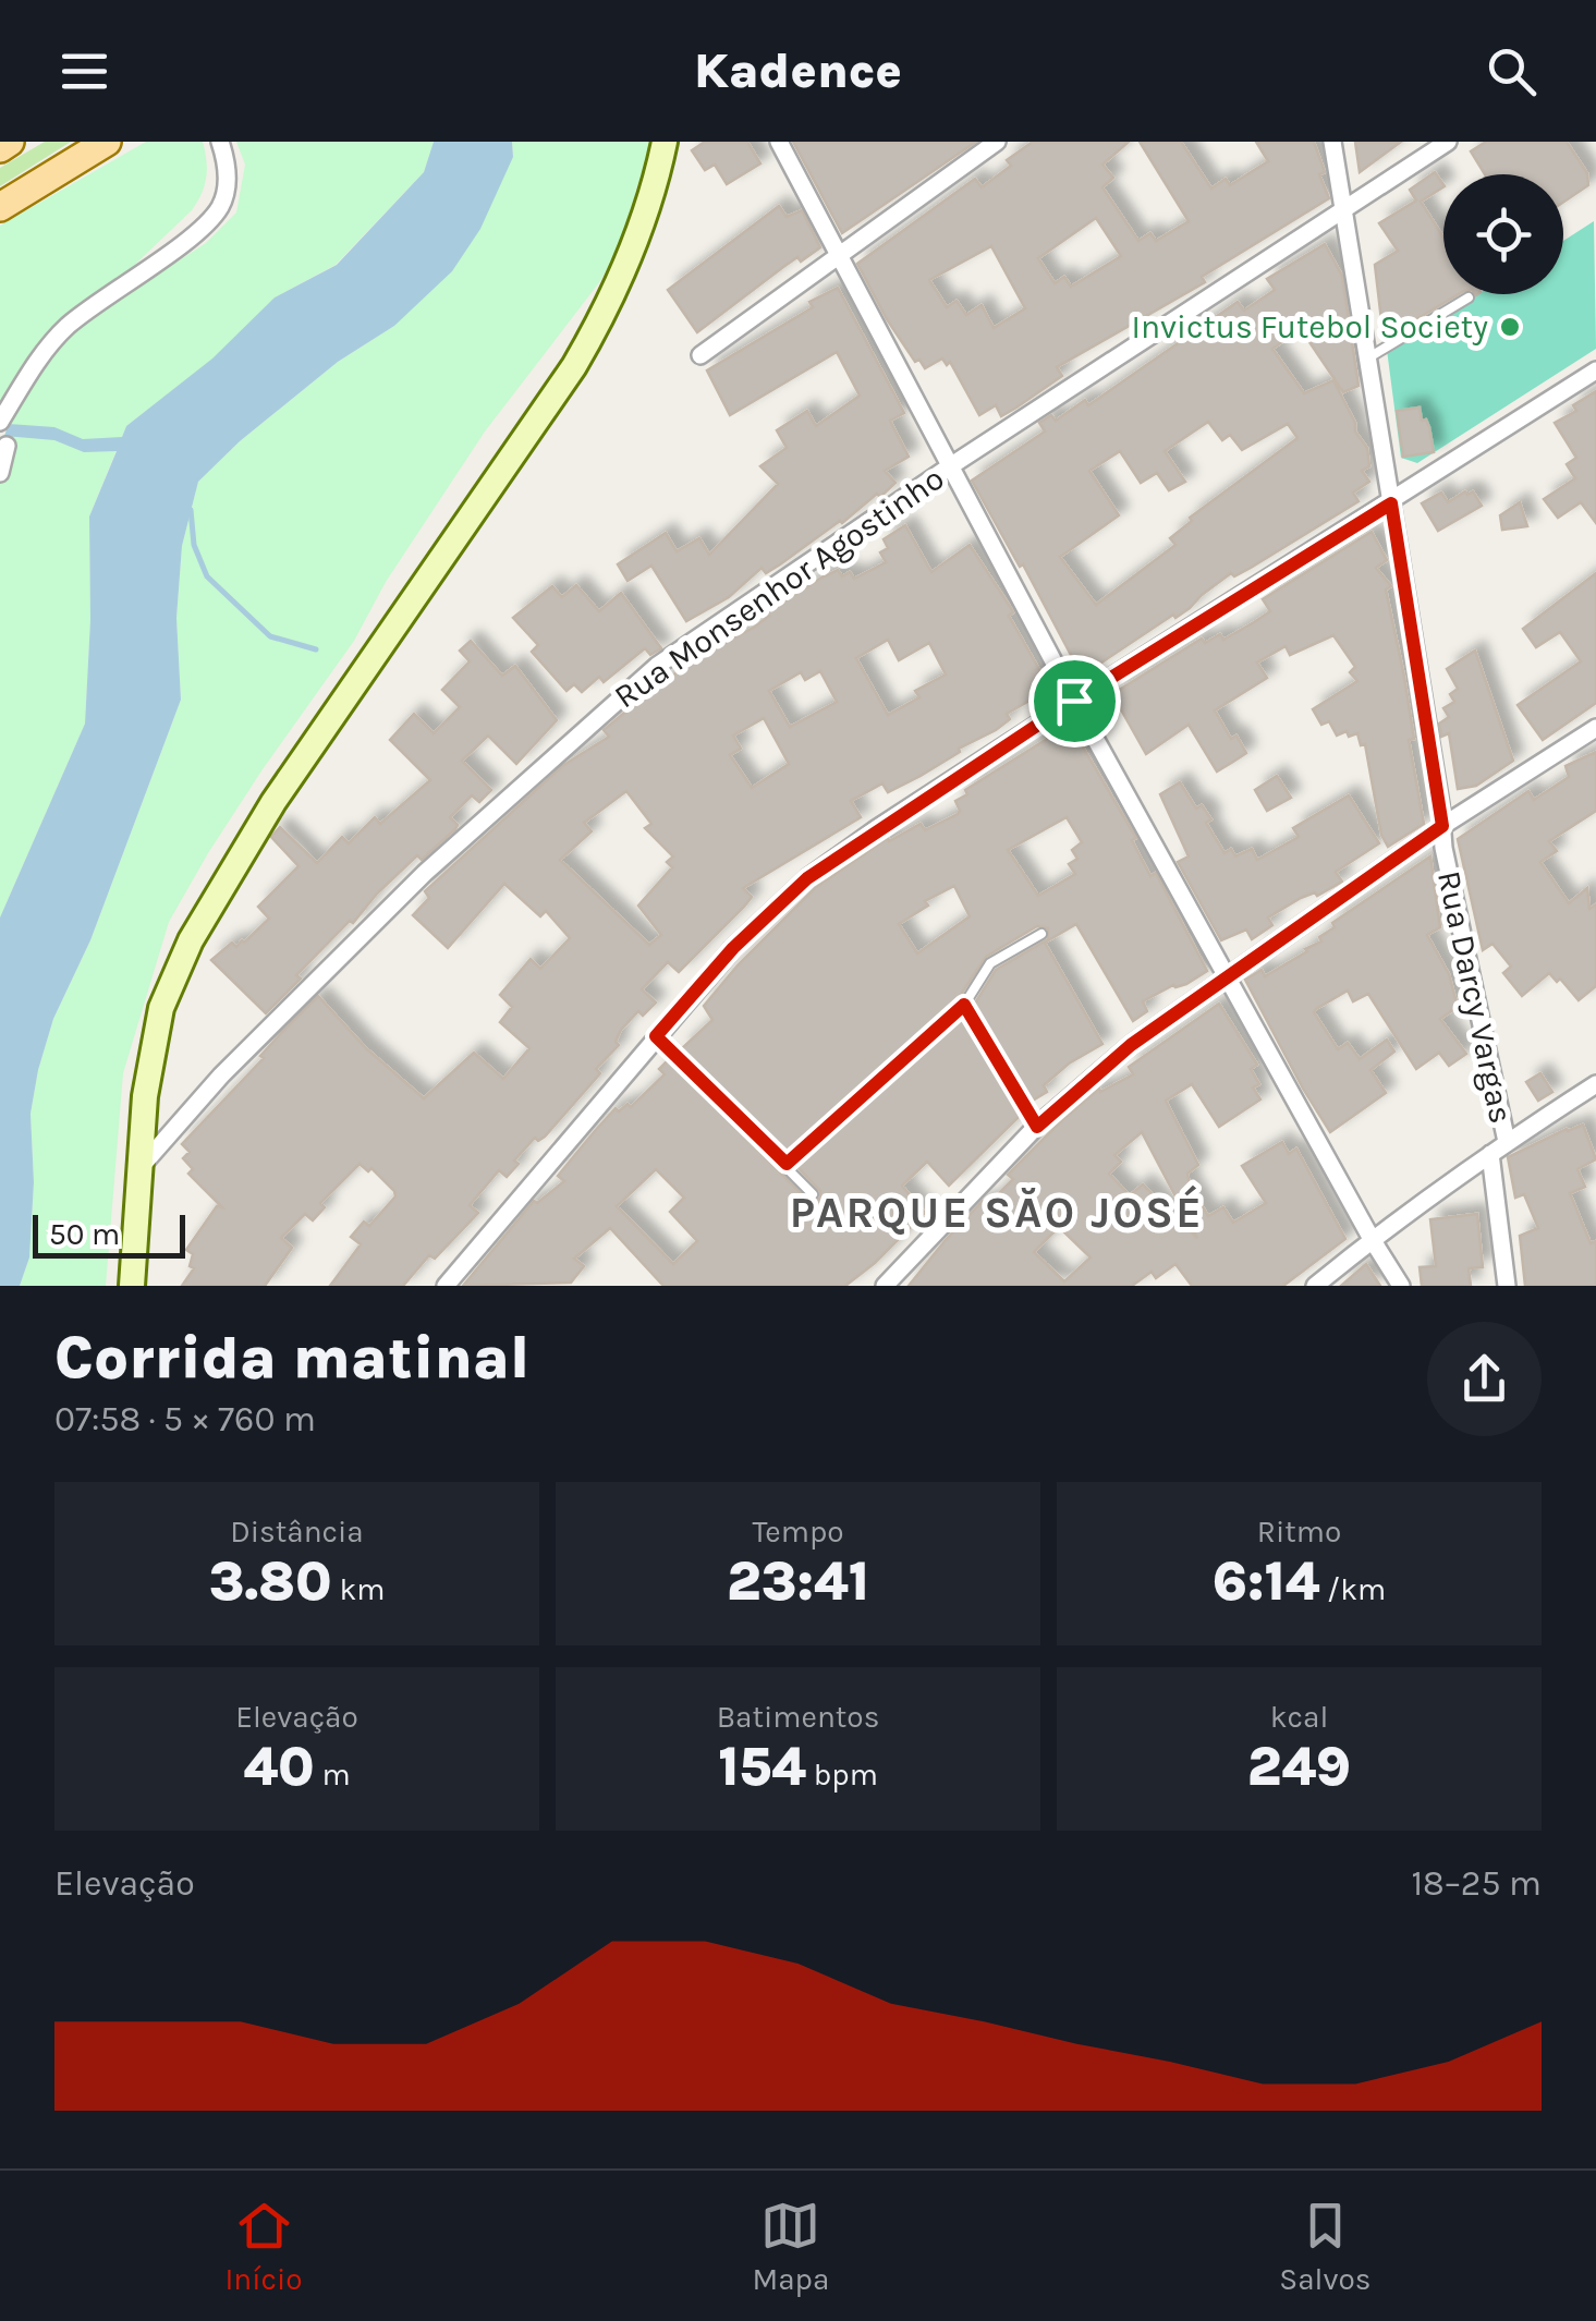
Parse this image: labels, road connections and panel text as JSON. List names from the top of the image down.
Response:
{
  "streets": {
    "street": ["Rua Monsenhor Agostinho", "Rua Darcy Vargas"]
  },
  "crossings": [
    ["Rua Monsenhor Agostinho", "Rua Darcy Vargas"]
  ],
  "districts": ["PARQUE SĂO JOSÉ"],
  "places": ["Invictus Futebol Society"],
  "scale_bar": "50 m",
  "page": {
    "header": "Kadence",
    "scale": "50 m",
    "heading": ["Corrida matinal", "07:58 · 5 × 760 m"],
    "stats": [
      ["Distância", "3.80 km"],
      ["Tempo", "23:41"],
      ["Ritmo", "6:14 /km"],
      ["Elevação", "40 m"],
      ["Batimentos", "154 bpm"],
      ["kcal", "249"]
    ],
    "chart": ["Elevação", "18–25 m"],
    "tabs": ["Início", "Mapa", "Salvos"]
  }
}
